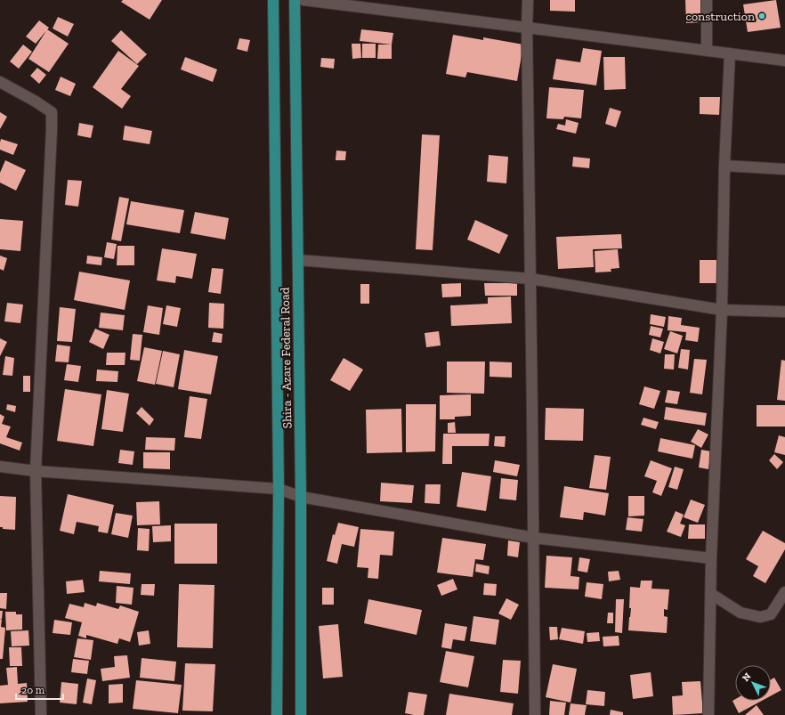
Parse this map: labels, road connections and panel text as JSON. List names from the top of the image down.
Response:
{
  "streets": {
    "main road": ["Shira - Azare Federal Road"]
  },
  "places": ["construction"],
  "scale_bar": "20 m",
  "north": "top left"
}
